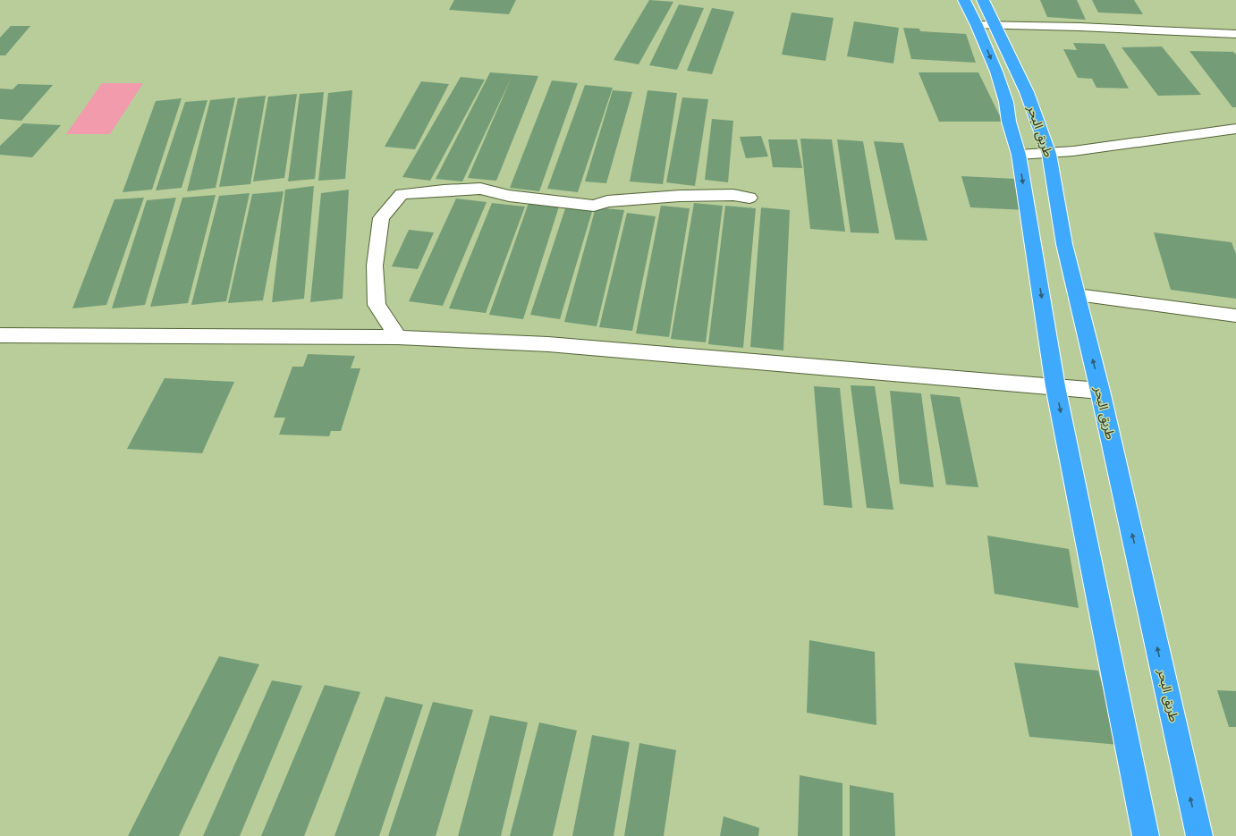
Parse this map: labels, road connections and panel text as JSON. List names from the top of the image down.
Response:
{
  "streets": {
    "highway": ["طريق البحر"]
  }
}
